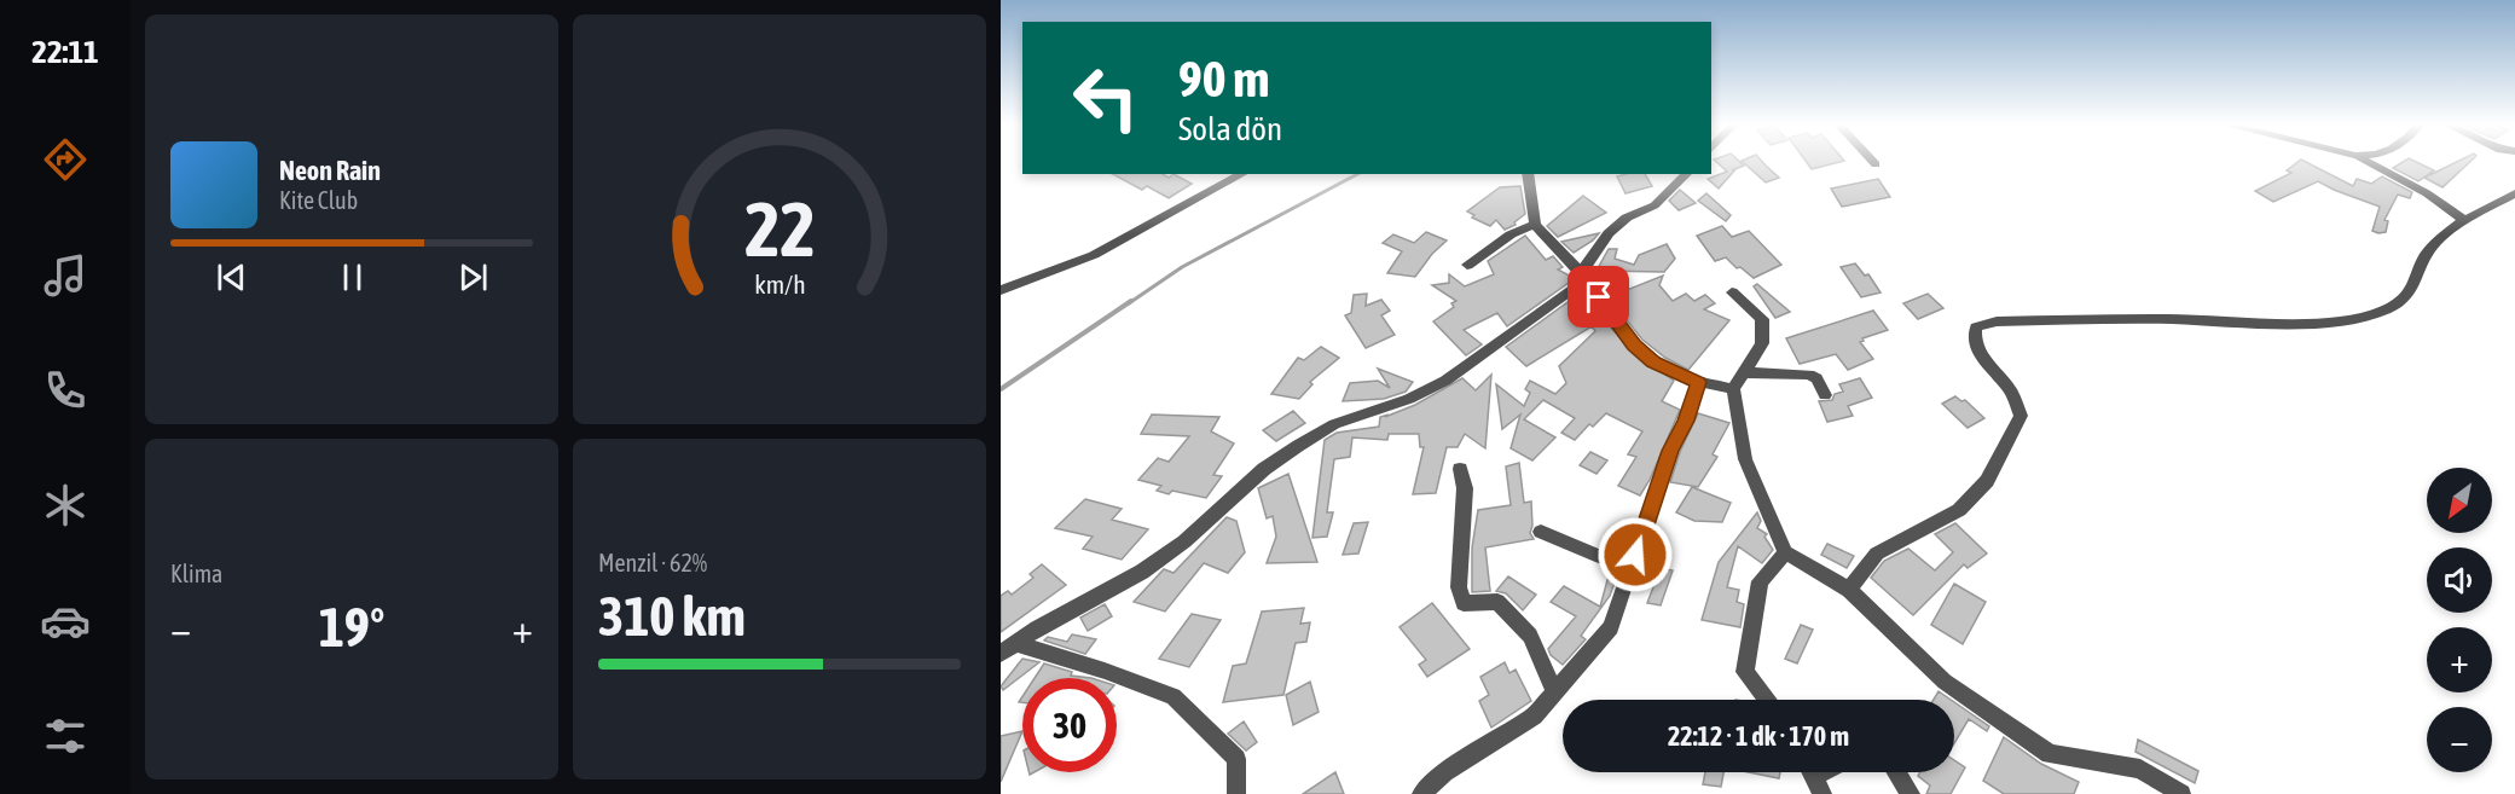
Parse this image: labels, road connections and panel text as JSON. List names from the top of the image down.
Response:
{
  "north": "bottom left",
  "page": {
    "tabs": "22:11",
    "turn": ["90 m", "Sola dön"],
    "song": ["Neon Rain", "Kite Club"],
    "tile": [
      "Klima",
      ["Menzil · 62%", "310 km"]
    ],
    "map_buttons": ["+", "−"],
    "heat": ["−", "19°", "+"],
    "limit": "30",
    "trip": "22:12 · 1 dk · 170 m",
    "gauge": ["22", "km/h"]
  }
}
